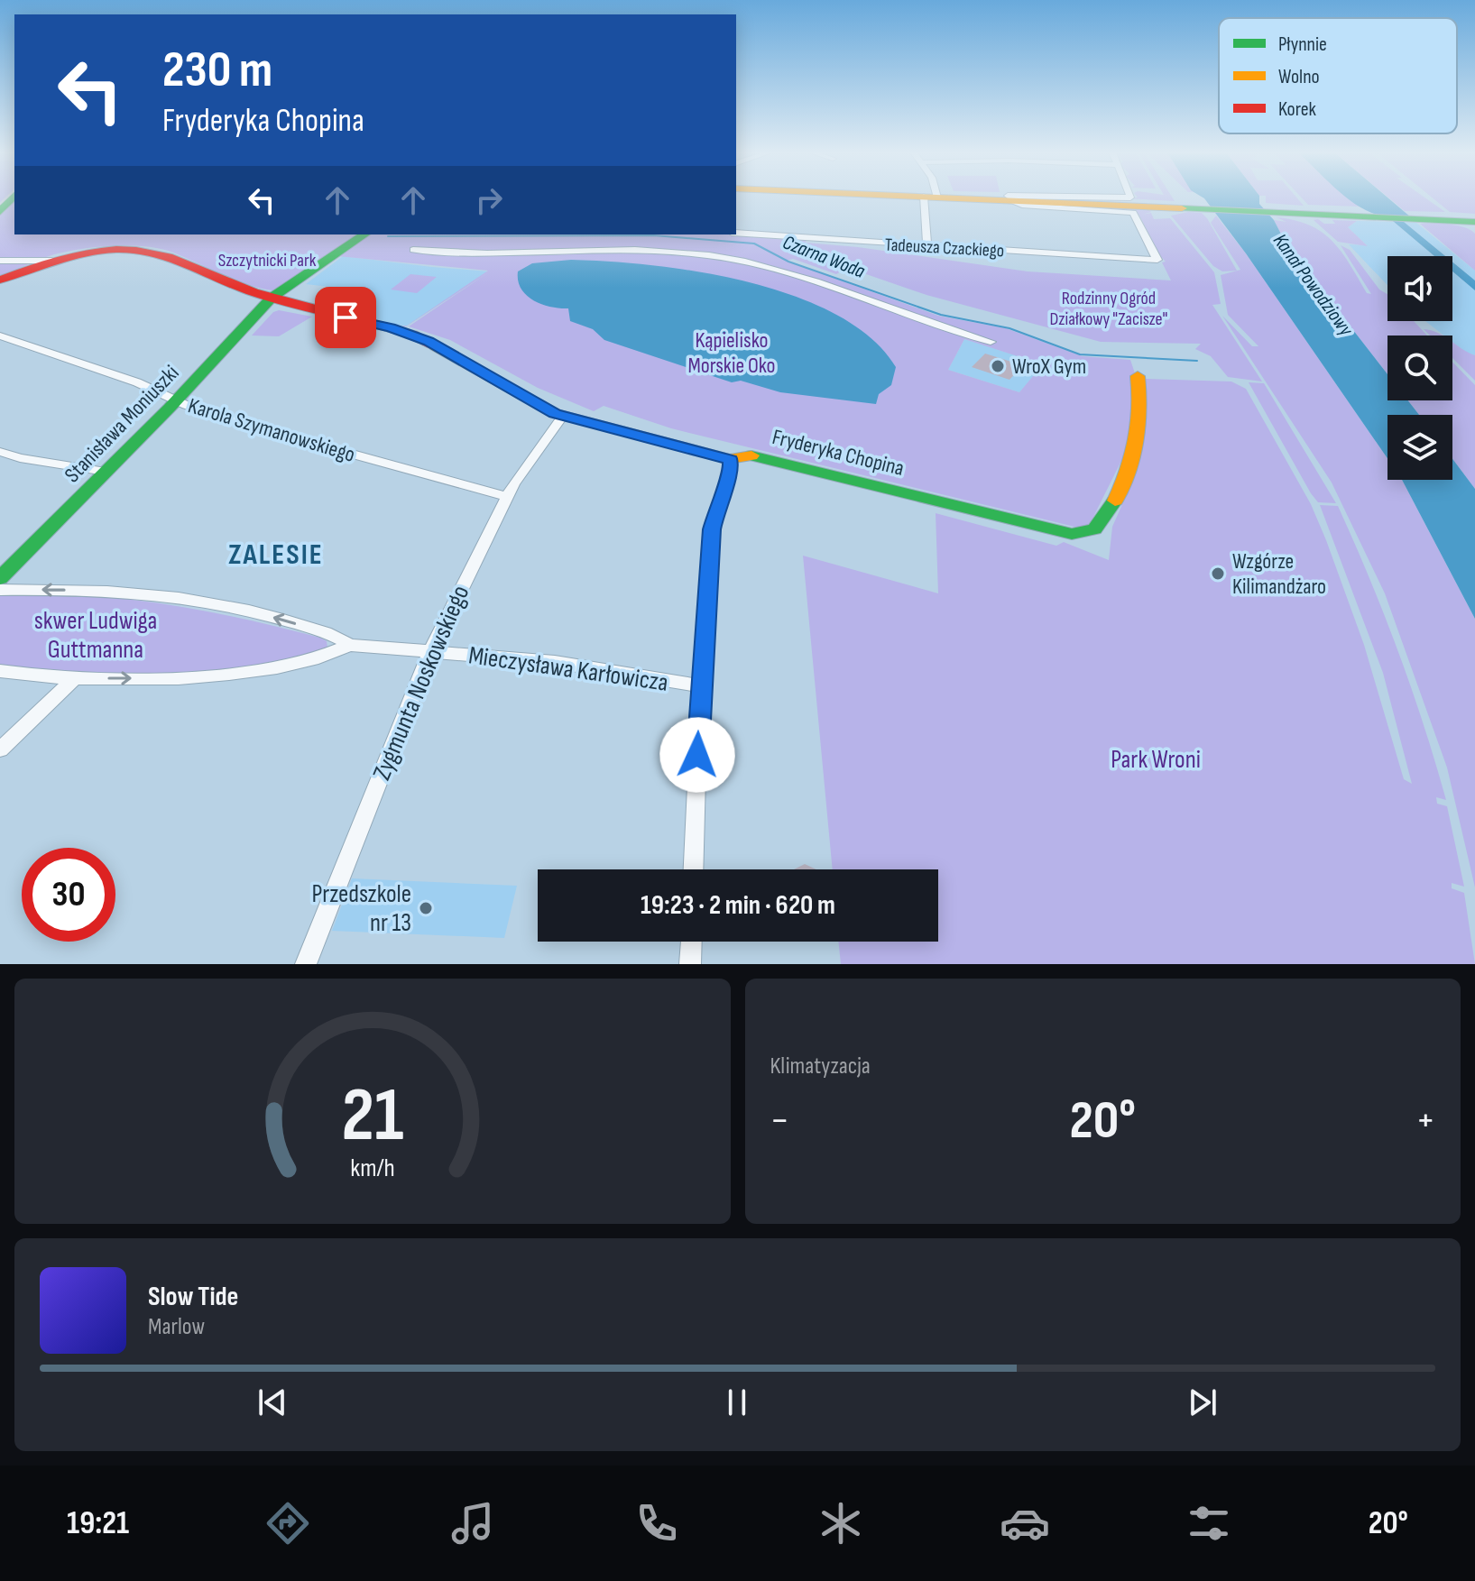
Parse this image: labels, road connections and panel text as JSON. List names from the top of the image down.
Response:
{
  "streets": {
    "street": [
      "Tadeusza Czackiego",
      "Stanisława Moniuszki",
      "Karola Szymanowskiego",
      "Fryderyka Chopina",
      "Mieczysława Karłowicza",
      "Zygmunta Noskowskiego"
    ]
  },
  "crossings": [
    ["Stanisława Moniuszki", "Karola Szymanowskiego"],
    ["Stanisława Moniuszki", "Fryderyka Chopina"],
    ["Karola Szymanowskiego", "Zygmunta Noskowskiego"],
    ["Fryderyka Chopina", "Zygmunta Noskowskiego"],
    ["Mieczysława Karłowicza", "Zygmunta Noskowskiego"]
  ],
  "districts": ["ZALESIE"],
  "water": ["Czarna Woda", "Kanał Powodziowy"],
  "parks": [
    "Szczytnicki Park",
    "Rodzinny Ogród Działkowy \"Zacisze\"",
    "Kąpielisko Morskie Oko",
    "skwer Ludwiga Guttmanna",
    "Park Wroni"
  ],
  "places": ["WroX Gym", "Wzgórze Kilimandżaro", "Przedszkole nr 13"],
  "legend": ["Płynnie", "Wolno", "Korek"],
  "page": {
    "turn": ["230 m", "Fryderyka Chopina"],
    "limit": "30",
    "trip": "19:23 · 2 min · 620 m",
    "tile": "Klimatyzacja",
    "heat": ["−", "20°", "+"],
    "song": ["Slow Tide", "Marlow"],
    "tabs": ["19:21", "20°"],
    "gauge": ["21", "km/h"]
  }
}
